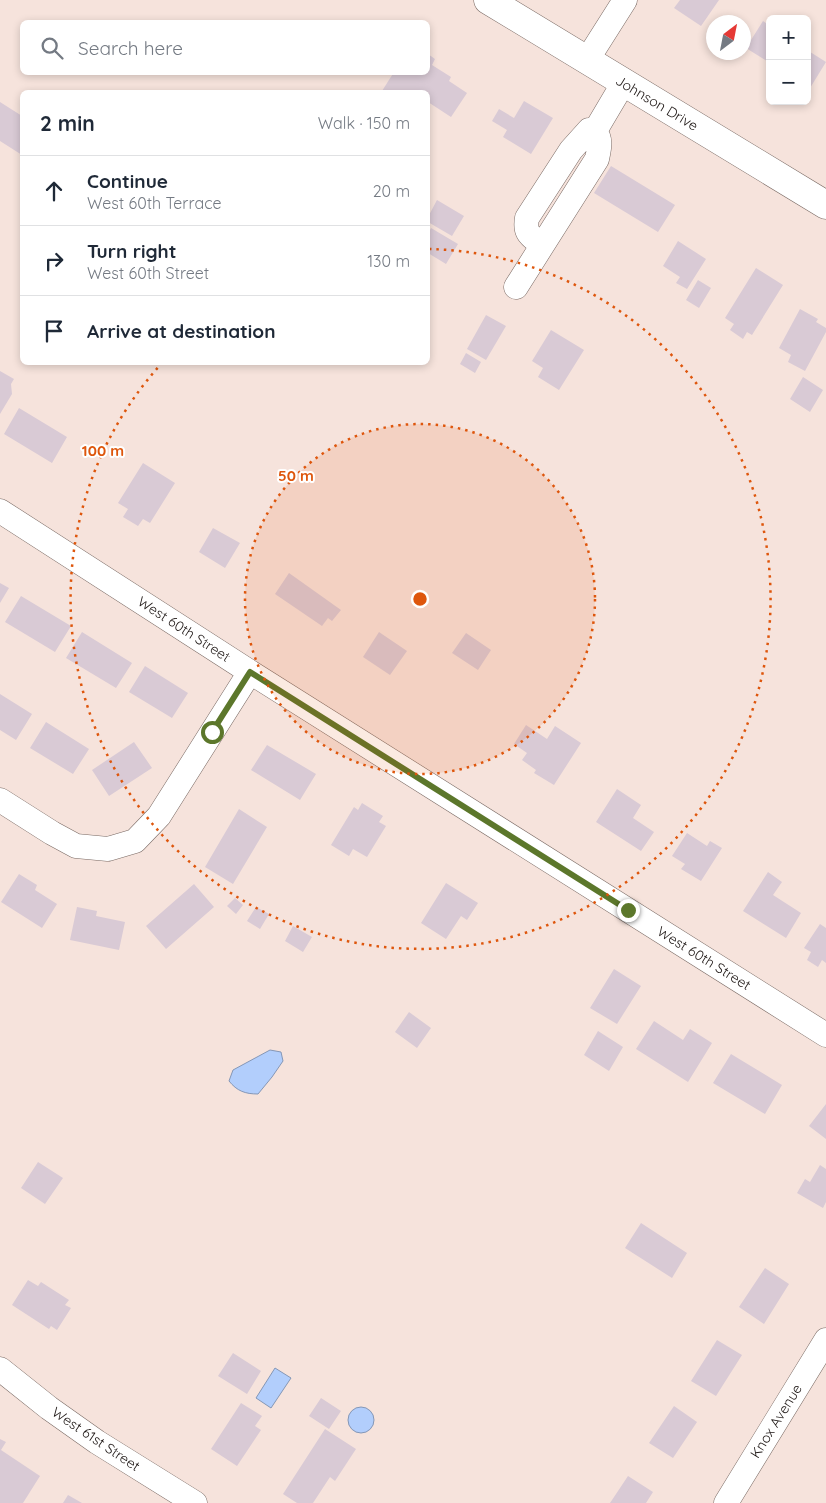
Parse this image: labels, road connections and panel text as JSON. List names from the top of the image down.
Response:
{
  "streets": {
    "main road": ["Johnson Drive"],
    "street": ["West 60th Street", "Knox Avenue", "West 61st Street"]
  },
  "north": "top right",
  "page": {
    "map_buttons": ["+", "−"],
    "search": "Search here",
    "heading": ["2 min", "Walk · 150 m"],
    "list": [
      ["Continue", "West 60th Terrace", "20 m"],
      ["Turn right", "West 60th Street", "130 m"],
      "Arrive at destination"
    ]
  },
  "rings": ["100 m", "50 m"]
}
